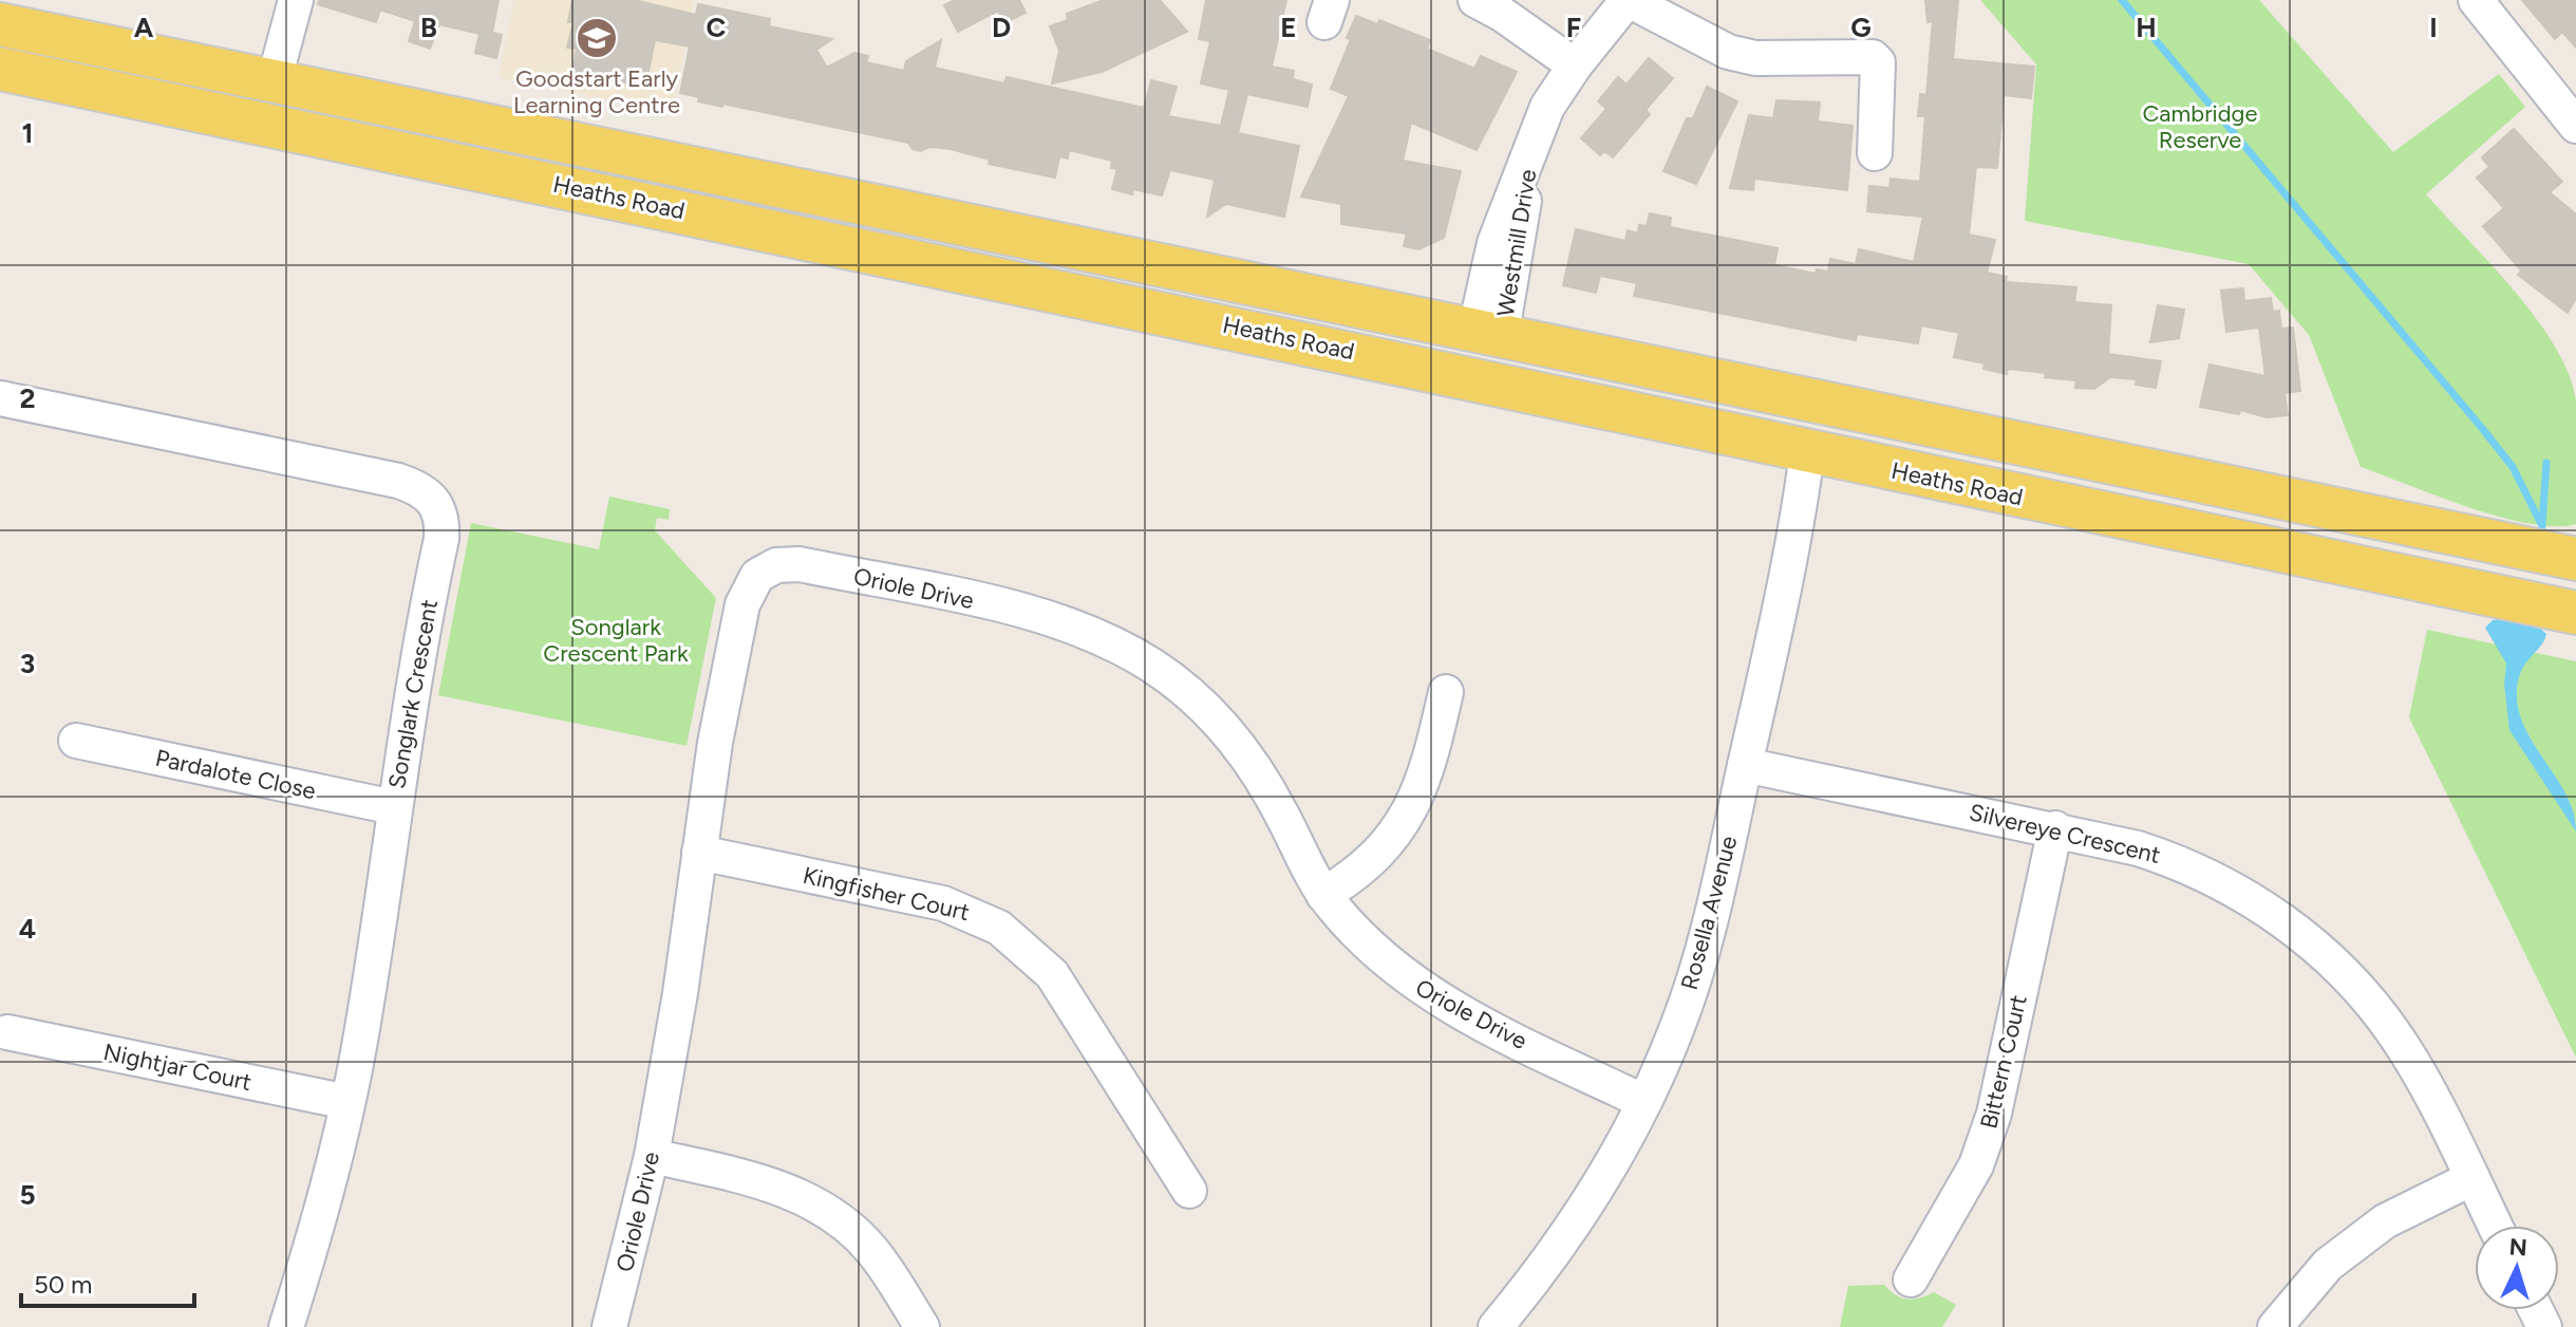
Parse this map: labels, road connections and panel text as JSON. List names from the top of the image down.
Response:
{
  "streets": {
    "main road": ["Heaths Road"],
    "street": [
      "Westmill Drive",
      "Oriole Drive",
      "Songlark Crescent",
      "Pardalote Close",
      "Silvereye Crescent",
      "Kingfisher Court",
      "Rosella Avenue",
      "Bittern Court",
      "Nightjar Court"
    ]
  },
  "crossings": [
    ["Heaths Road", "Westmill Drive"],
    ["Heaths Road", "Rosella Avenue"],
    ["Oriole Drive", "Kingfisher Court"],
    ["Oriole Drive", "Rosella Avenue"],
    ["Songlark Crescent", "Pardalote Close"],
    ["Songlark Crescent", "Nightjar Court"],
    ["Silvereye Crescent", "Rosella Avenue"],
    ["Silvereye Crescent", "Bittern Court"]
  ],
  "parks": ["Cambridge Reserve", "Songlark Crescent Park"],
  "places": {
    "school or university": ["Goodstart Early Learning Centre"]
  },
  "scale_bar": "50 m",
  "north": "top",
  "grid": {
    "columns": [
      "A",
      "B",
      "C",
      "D",
      "E",
      "F",
      "G",
      "H",
      "I"
    ],
    "rows": [
      "1",
      "2",
      "3",
      "4",
      "5"
    ]
  }
}
